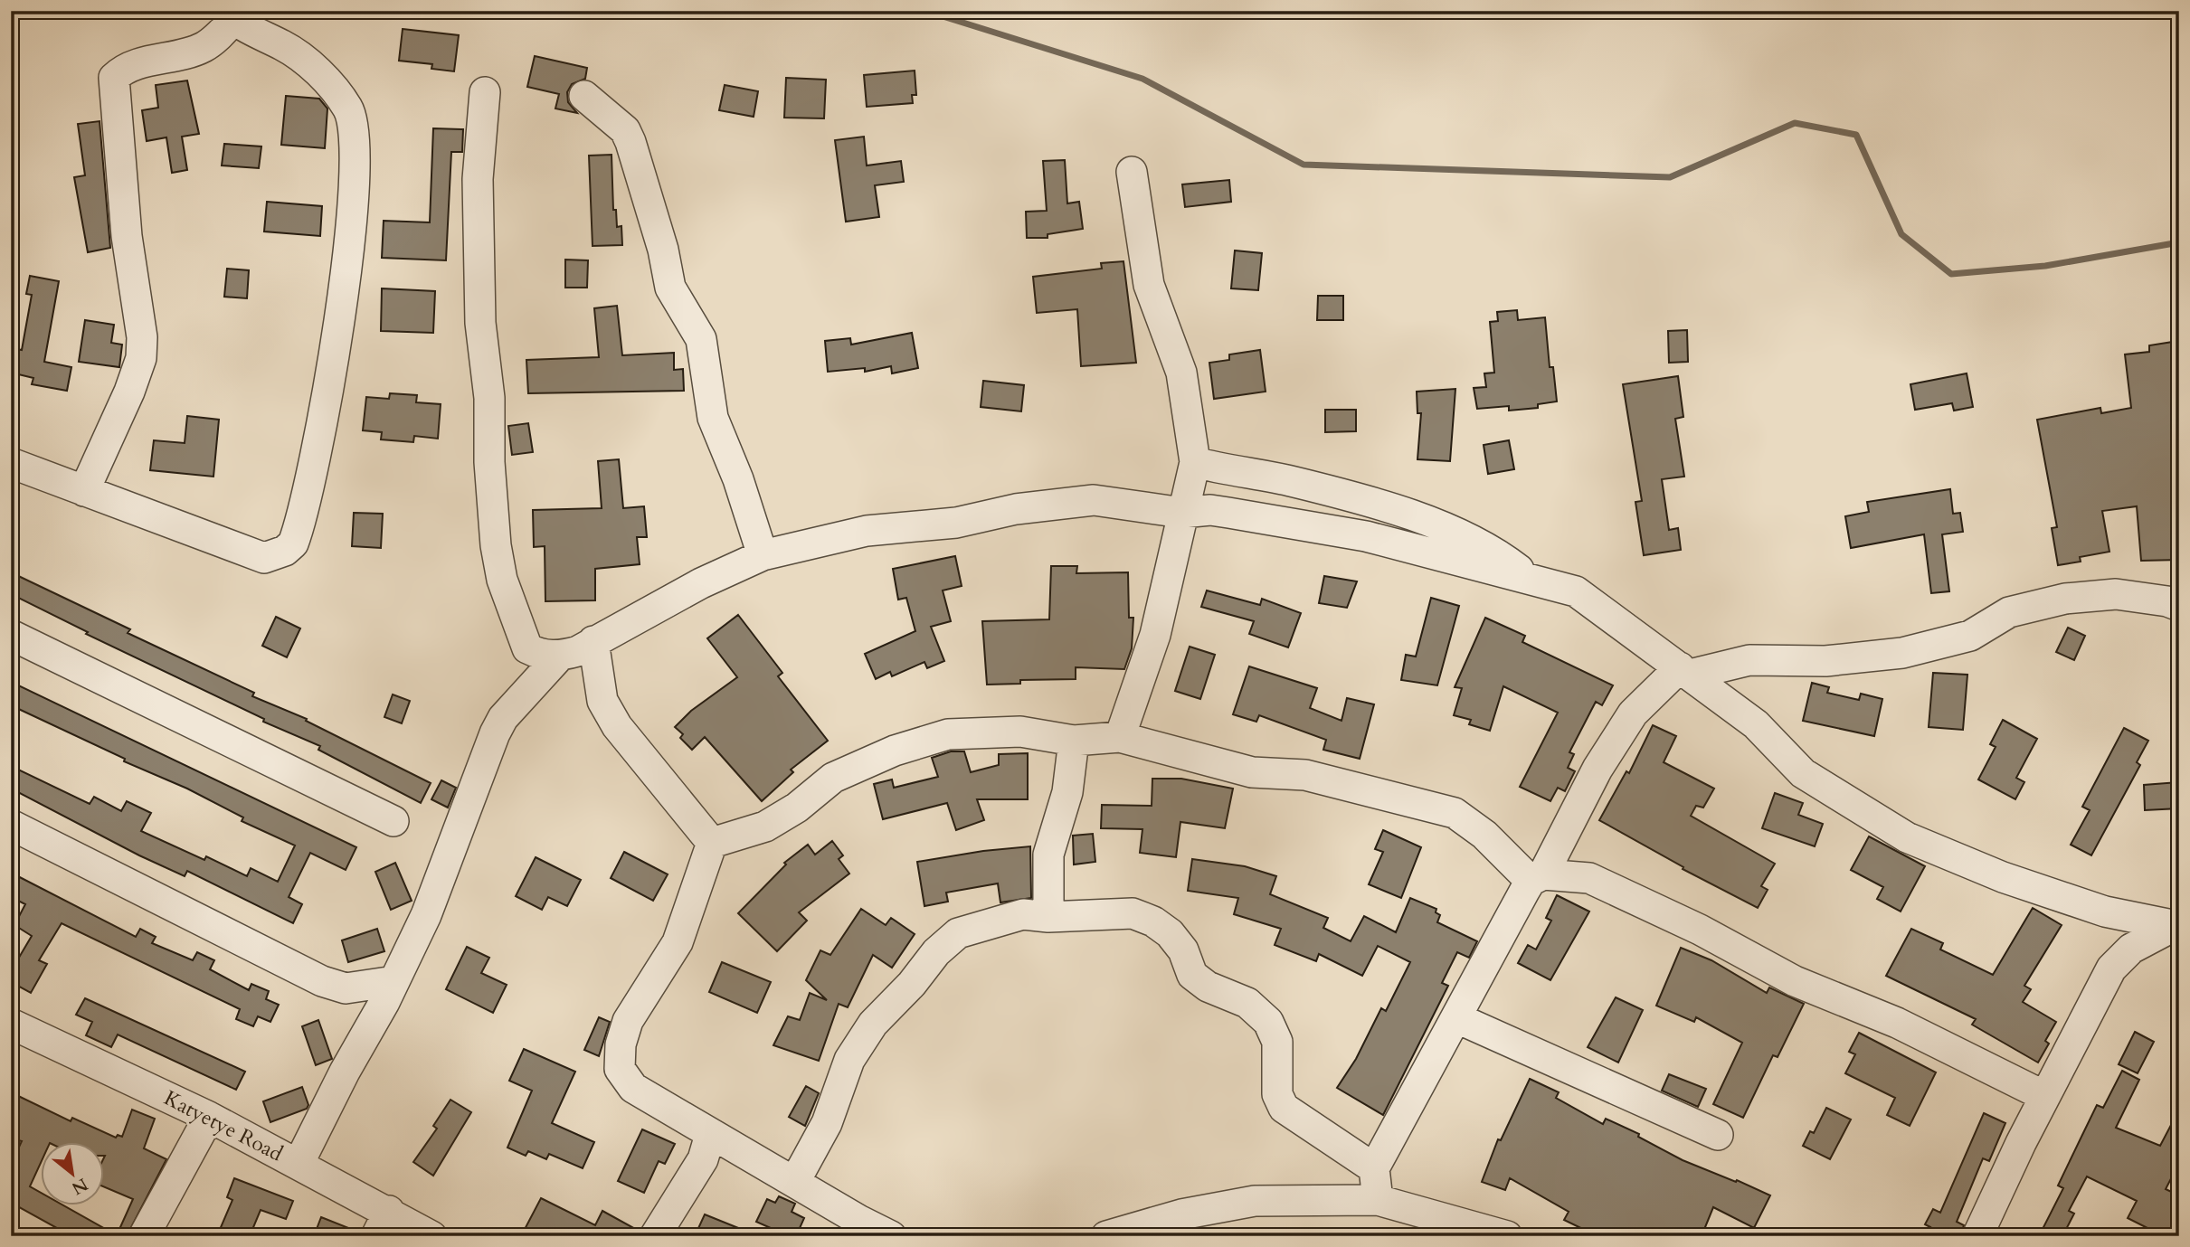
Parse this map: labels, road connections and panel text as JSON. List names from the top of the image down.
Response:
{
  "streets": {
    "street": ["Katyetye Road"]
  },
  "north": "bottom right"
}
